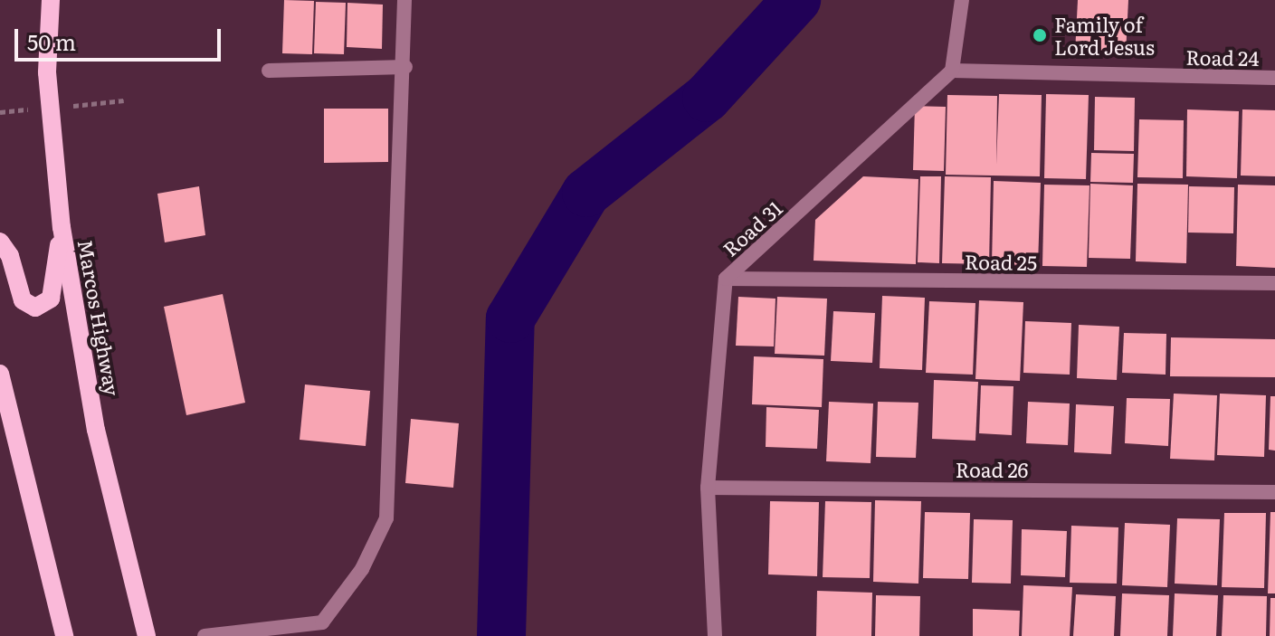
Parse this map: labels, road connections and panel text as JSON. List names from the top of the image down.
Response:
{
  "streets": {
    "main road": ["Marcos Highway"],
    "street": [
      "Road 24",
      "Road 31",
      "Road 25",
      "Road 26"
    ]
  },
  "crossings": [
    ["Road 24", "Road 31"],
    ["Road 31", "Road 25"],
    ["Road 31", "Road 26"]
  ],
  "places": ["Family of Lord Jesus"],
  "scale_bar": "50 m"
}
